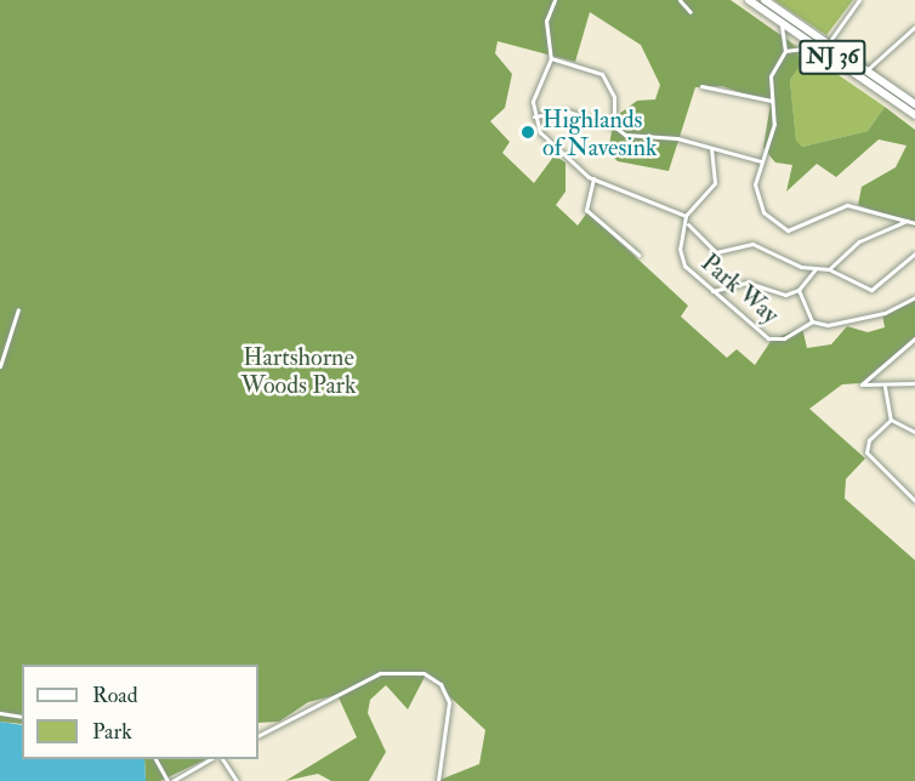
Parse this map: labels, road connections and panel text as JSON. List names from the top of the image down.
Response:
{
  "streets": {
    "highway": ["NJ 36"],
    "street": ["Park Way"]
  },
  "parks": ["Hartshorne Woods Park"],
  "places": ["Highlands of Navesink"],
  "legend": ["Road", "Park"]
}
